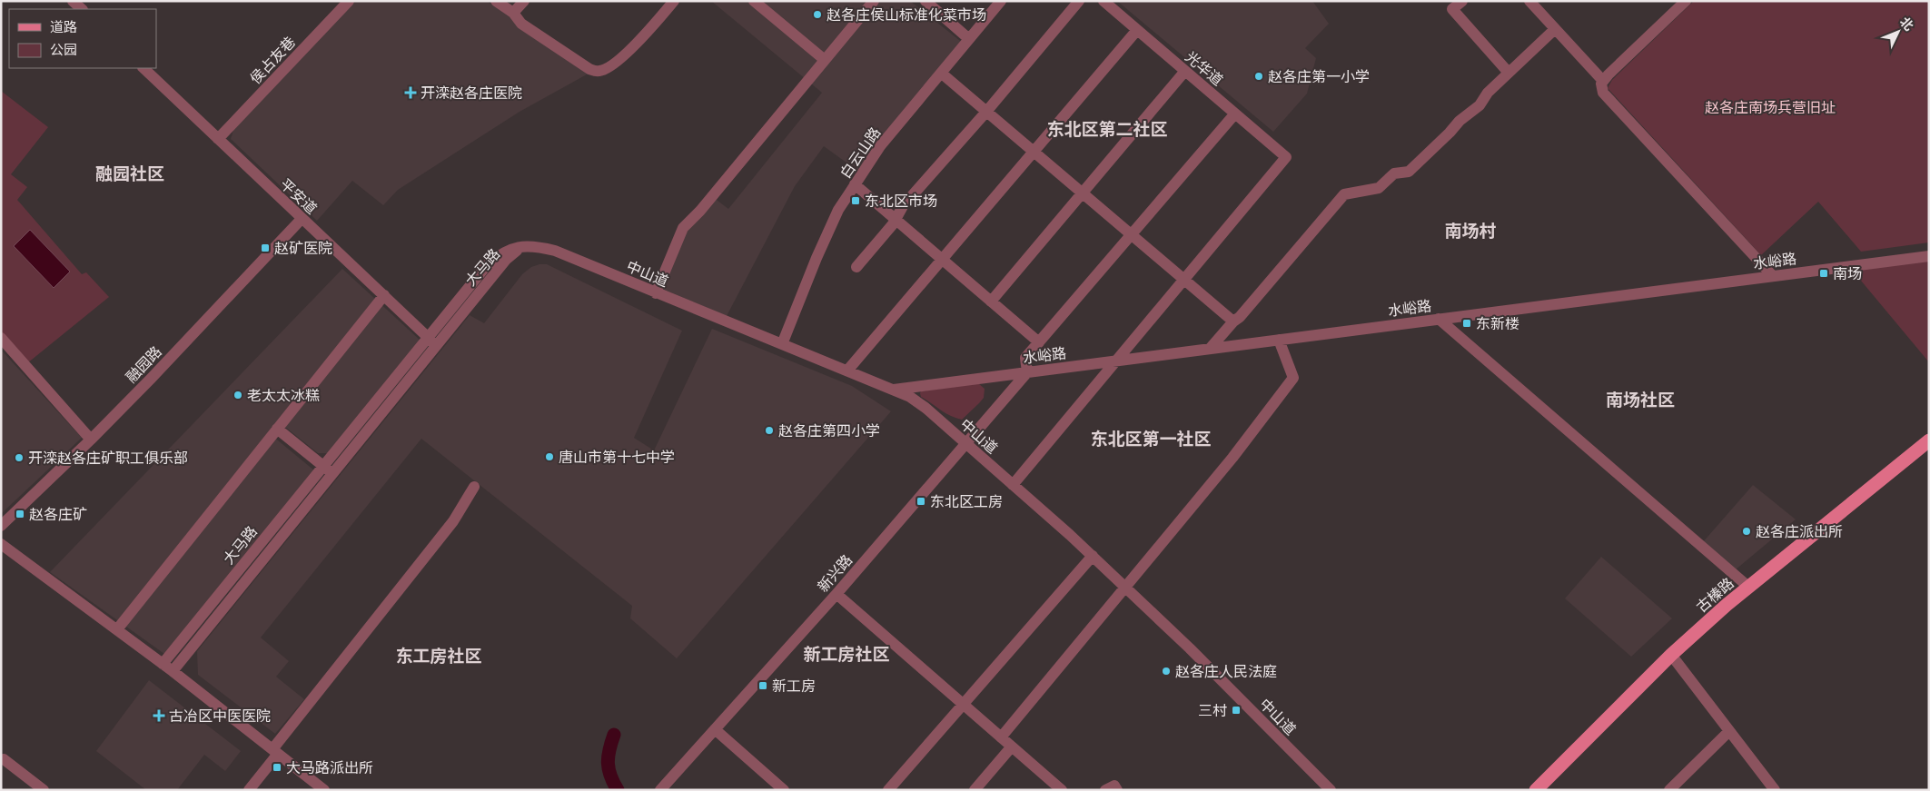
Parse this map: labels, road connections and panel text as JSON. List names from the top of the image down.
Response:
{
  "streets": {
    "main road": ["古榛路"],
    "street": [
      "侯占友巷",
      "光华道",
      "白云山路",
      "平安道",
      "水峪路",
      "大马路",
      "中山道",
      "融园路",
      "新兴路"
    ]
  },
  "crossings": [
    ["侯占友巷", "平安道"],
    ["白云山路", "中山道"],
    ["平安道", "大马路"],
    ["平安道", "融园路"],
    ["水峪路", "中山道"],
    ["水峪路", "新兴路"],
    ["大马路", "中山道"],
    ["中山道", "新兴路"]
  ],
  "districts": [
    "东北区第二社区",
    "融园社区",
    "南场村",
    "南场社区",
    "东北区第一社区",
    "新工房社区",
    "东工房社区"
  ],
  "parks": ["赵各庄南场兵营旧址"],
  "places": {
    "other": [
      "赵各庄侯山标准化菜市场",
      "赵各庄第一小学",
      "老太太冰糕",
      "赵各庄第四小学",
      "唐山市第十七中学",
      "开滦赵各庄矿职工俱乐部",
      "赵各庄派出所",
      "赵各庄人民法庭"
    ],
    "health": ["开滦赵各庄医院", "古冶区中医医院"],
    "transit": [
      "东北区市场",
      "赵矿医院",
      "南场",
      "东新楼",
      "东北区工房",
      "赵各庄矿",
      "新工房",
      "三村",
      "大马路派出所"
    ]
  },
  "legend": ["道路", "公园"],
  "north": "top right"
}
